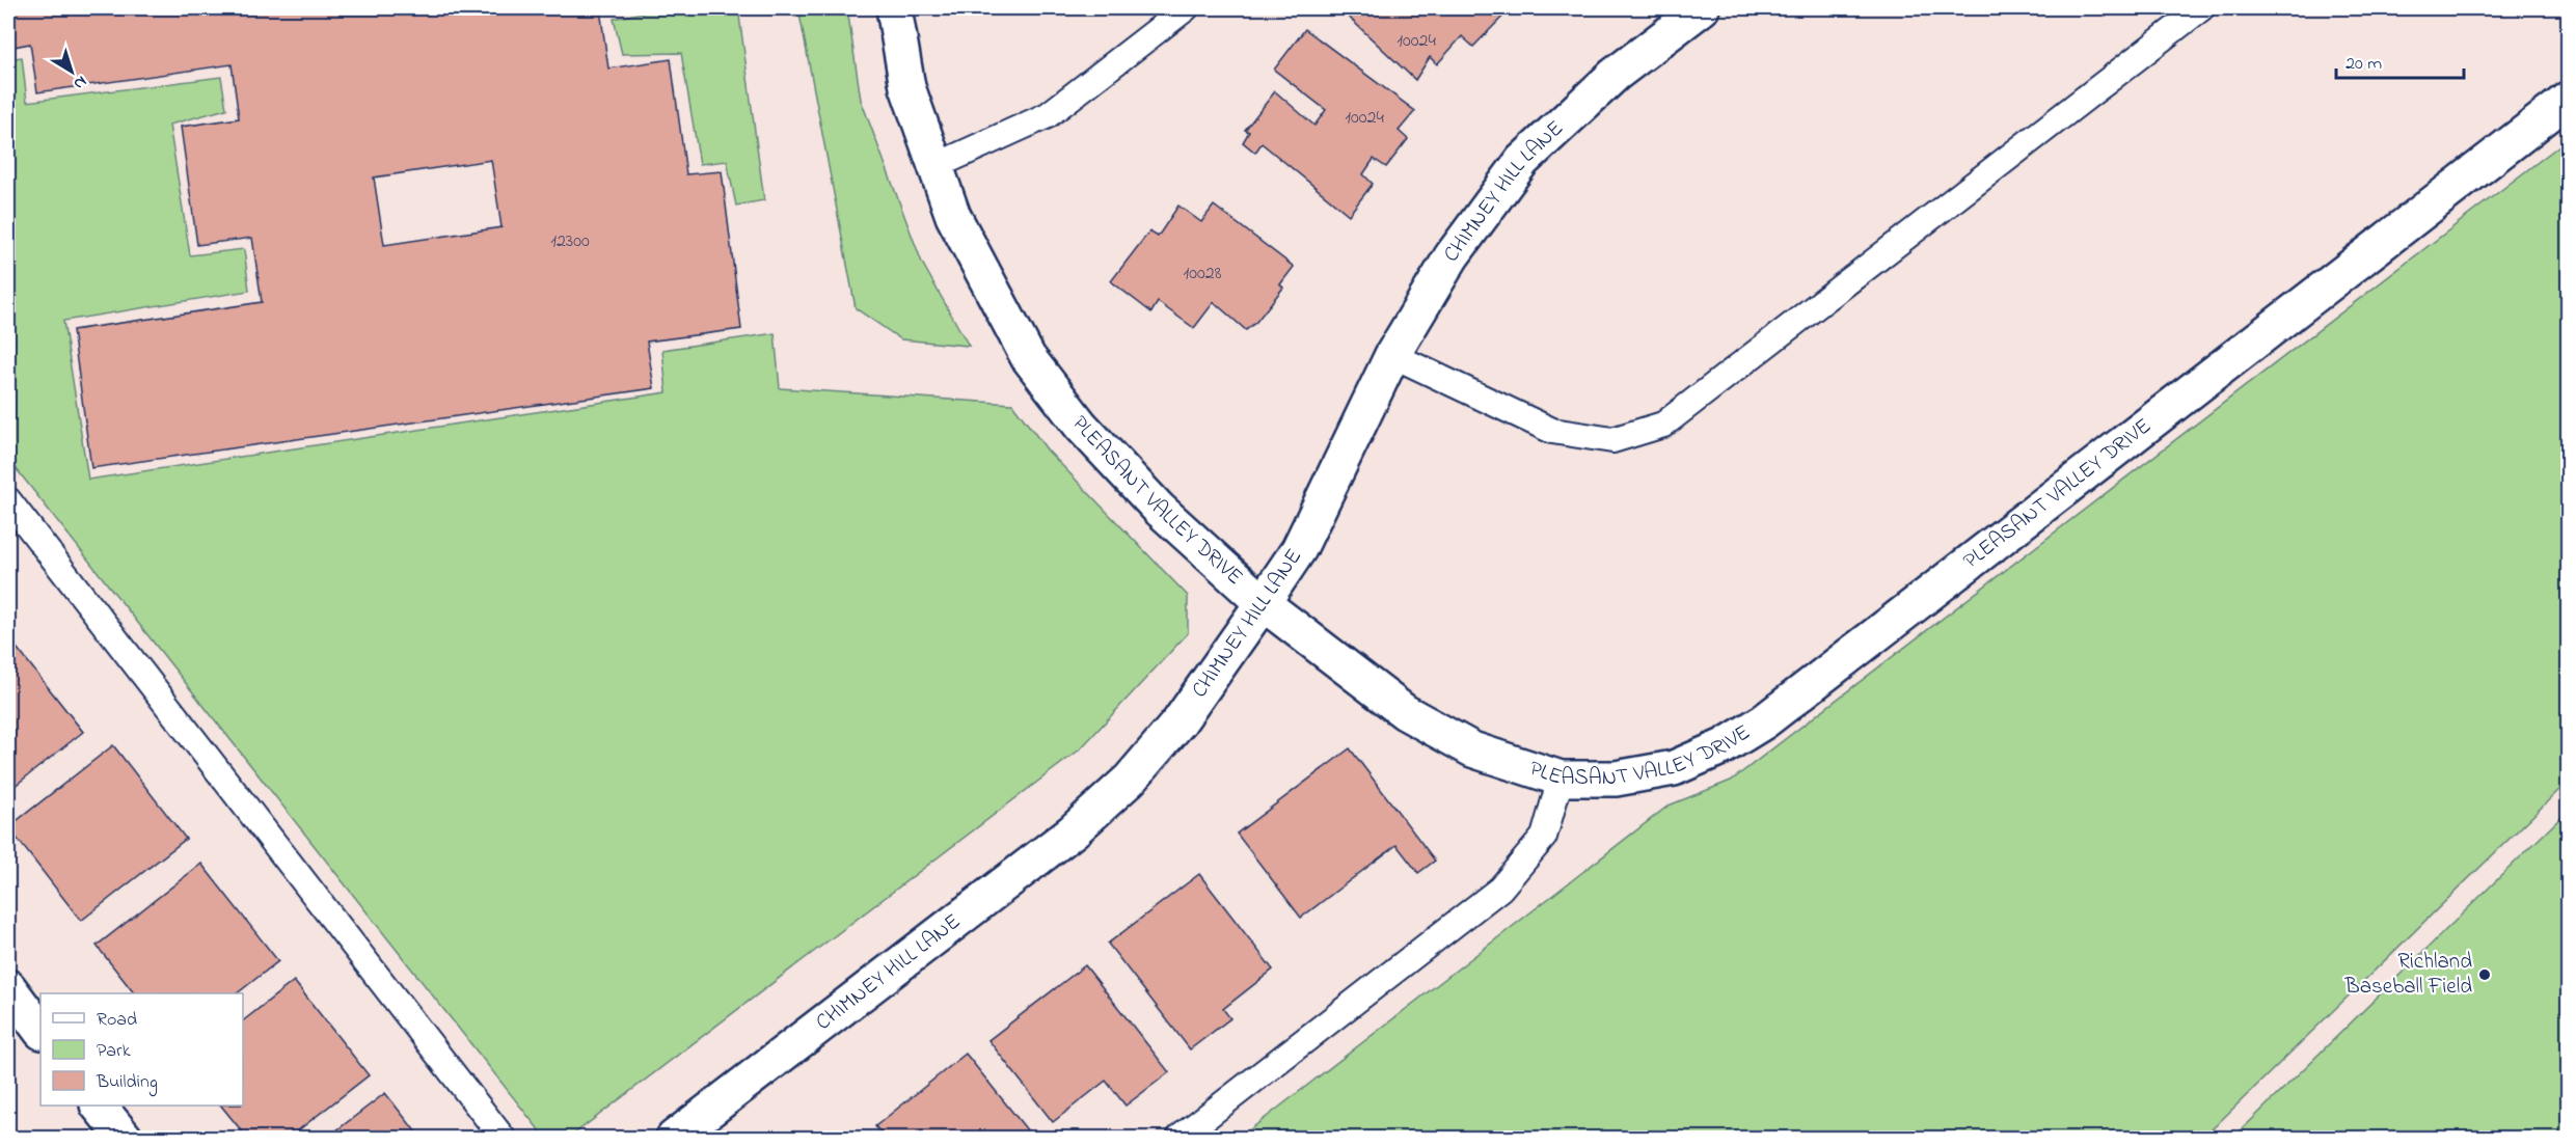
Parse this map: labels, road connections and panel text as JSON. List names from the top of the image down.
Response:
{
  "streets": {
    "street": ["CHIMNEY HILL LANE", "PLEASANT VALLEY DRIVE"]
  },
  "crossings": [
    ["CHIMNEY HILL LANE", "PLEASANT VALLEY DRIVE"]
  ],
  "places": ["Richland Baseball Field"],
  "house_numbers": [
    "10024",
    "10024",
    "12300",
    "10028"
  ],
  "legend": ["Road", "Park", "Building"],
  "scale_bar": "20 m",
  "north": "bottom right"
}
